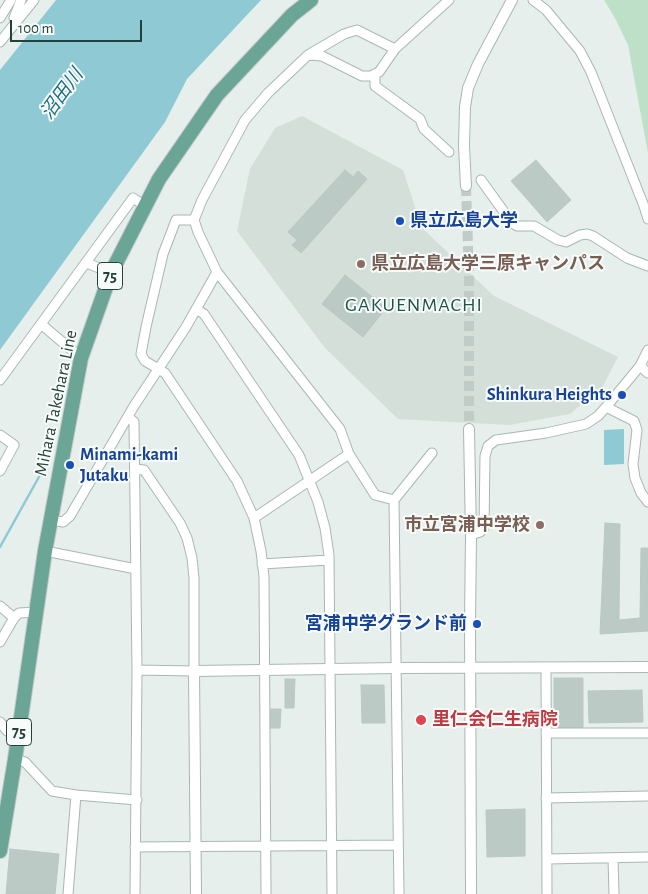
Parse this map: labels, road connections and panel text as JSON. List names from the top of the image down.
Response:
{
  "streets": {
    "main road": ["75", "Mihara Takehara Line"]
  },
  "districts": ["GAKUENMACHI"],
  "water": ["沼田川"],
  "places": [
    "県立広島大学",
    "県立広島大学三原キャンパス",
    "Shinkura Heights",
    "Minami-kami Jutaku",
    "市立宮浦中学校",
    "宮浦中学グランド前",
    "里仁会仁生病院"
  ],
  "scale_bar": "100 m"
}
